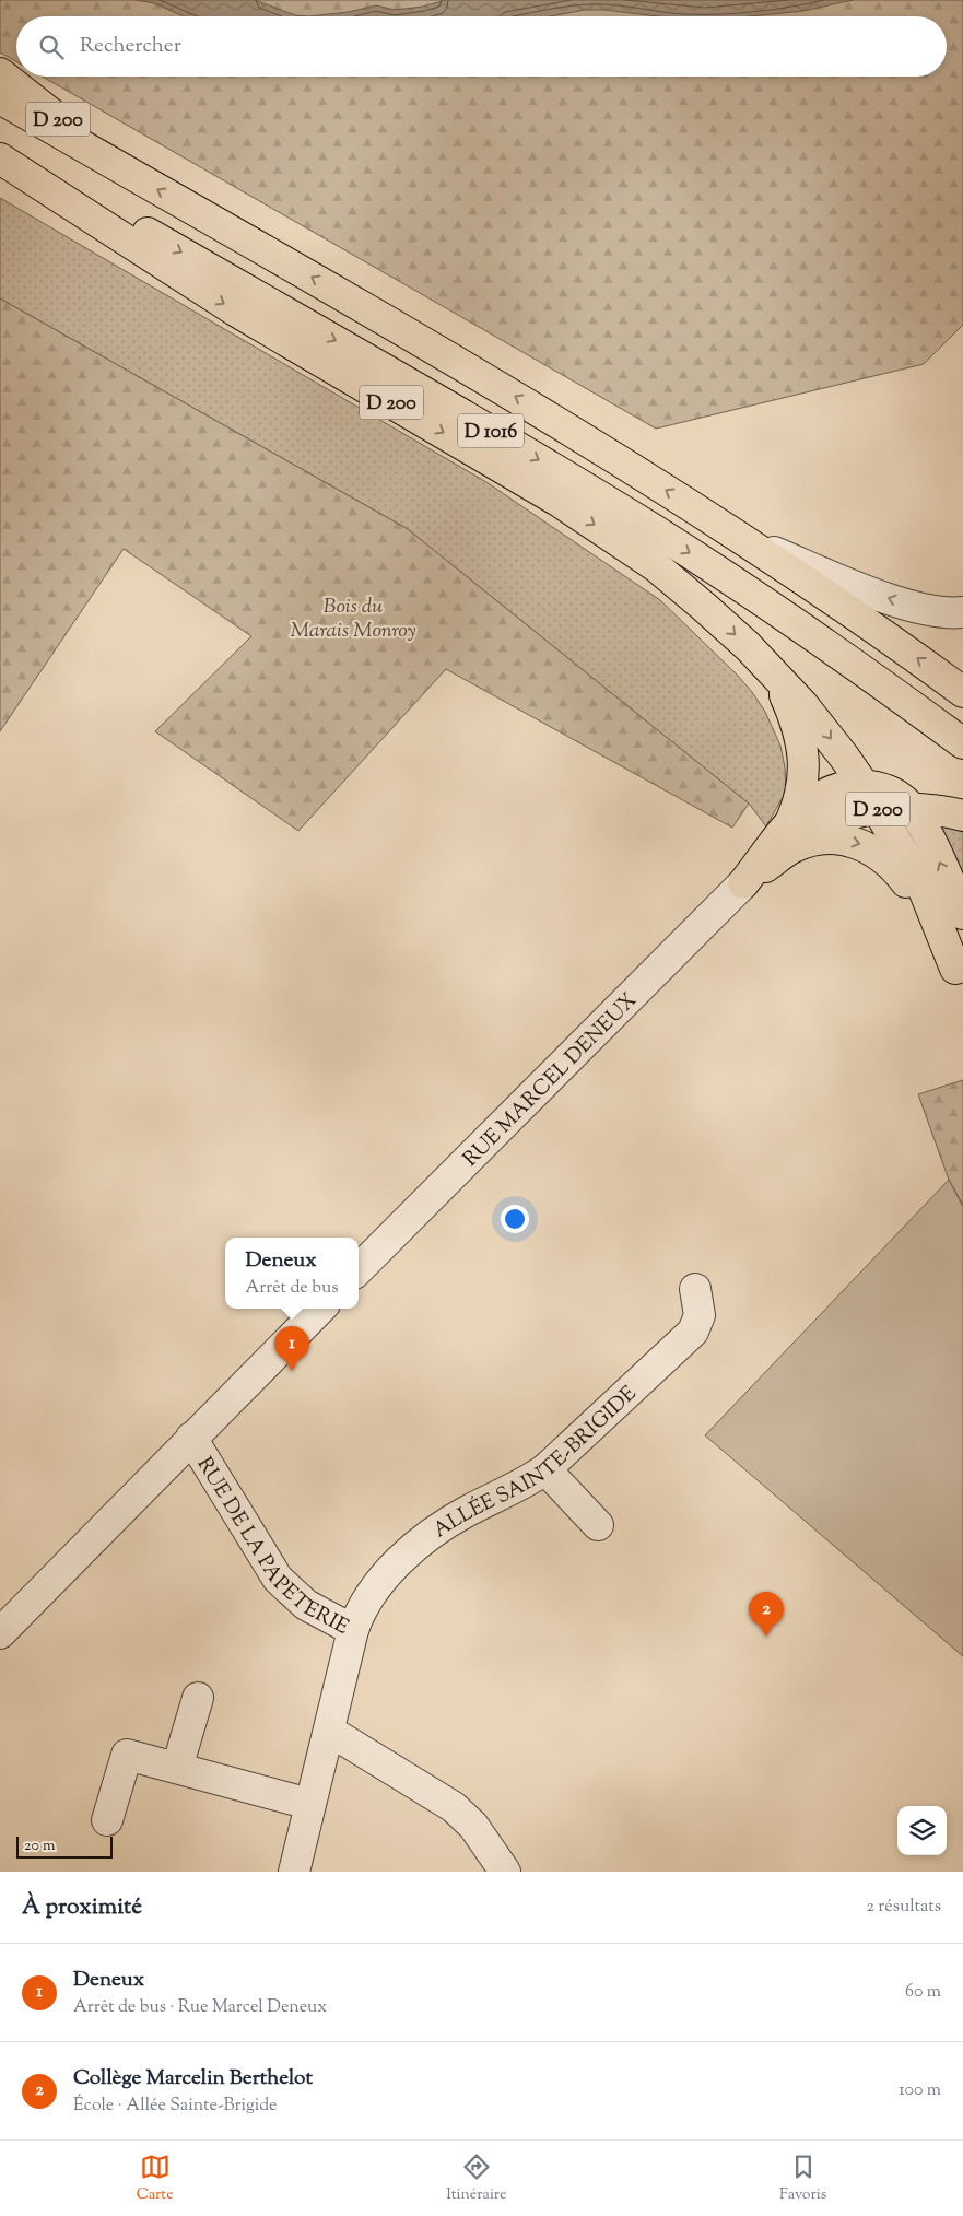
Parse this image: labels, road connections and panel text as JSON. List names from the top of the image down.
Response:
{
  "streets": {
    "main road": ["D 200", "D 1016"],
    "street": ["RUE MARCEL DENEUX", "ALLÉE SAINTE-BRIGIDE", "RUE DE LA PAPETERIE"]
  },
  "crossings": [
    ["D 200", "D 1016"],
    ["D 200", "RUE MARCEL DENEUX"],
    ["ALLÉE SAINTE-BRIGIDE", "RUE DE LA PAPETERIE"]
  ],
  "parks": ["Bois du Marais Monroy"],
  "scale_bar": "20 m",
  "page": {
    "search": "Rechercher",
    "popup": ["Deneux", "Arrêt de bus"],
    "pins": ["1", "2"],
    "scale": "20 m",
    "heading": ["À proximité", "2 résultats"],
    "list": [
      {
        "mark": "1",
        "name": "Deneux",
        "note": "Arrêt de bus · Rue Marcel Deneux",
        "value": "60 m"
      },
      {
        "mark": "2",
        "name": "Collège Marcelin Berthelot",
        "note": "École · Allée Sainte-Brigide",
        "value": "100 m"
      }
    ],
    "nav": ["Carte", "Itinéraire", "Favoris"]
  }
}
